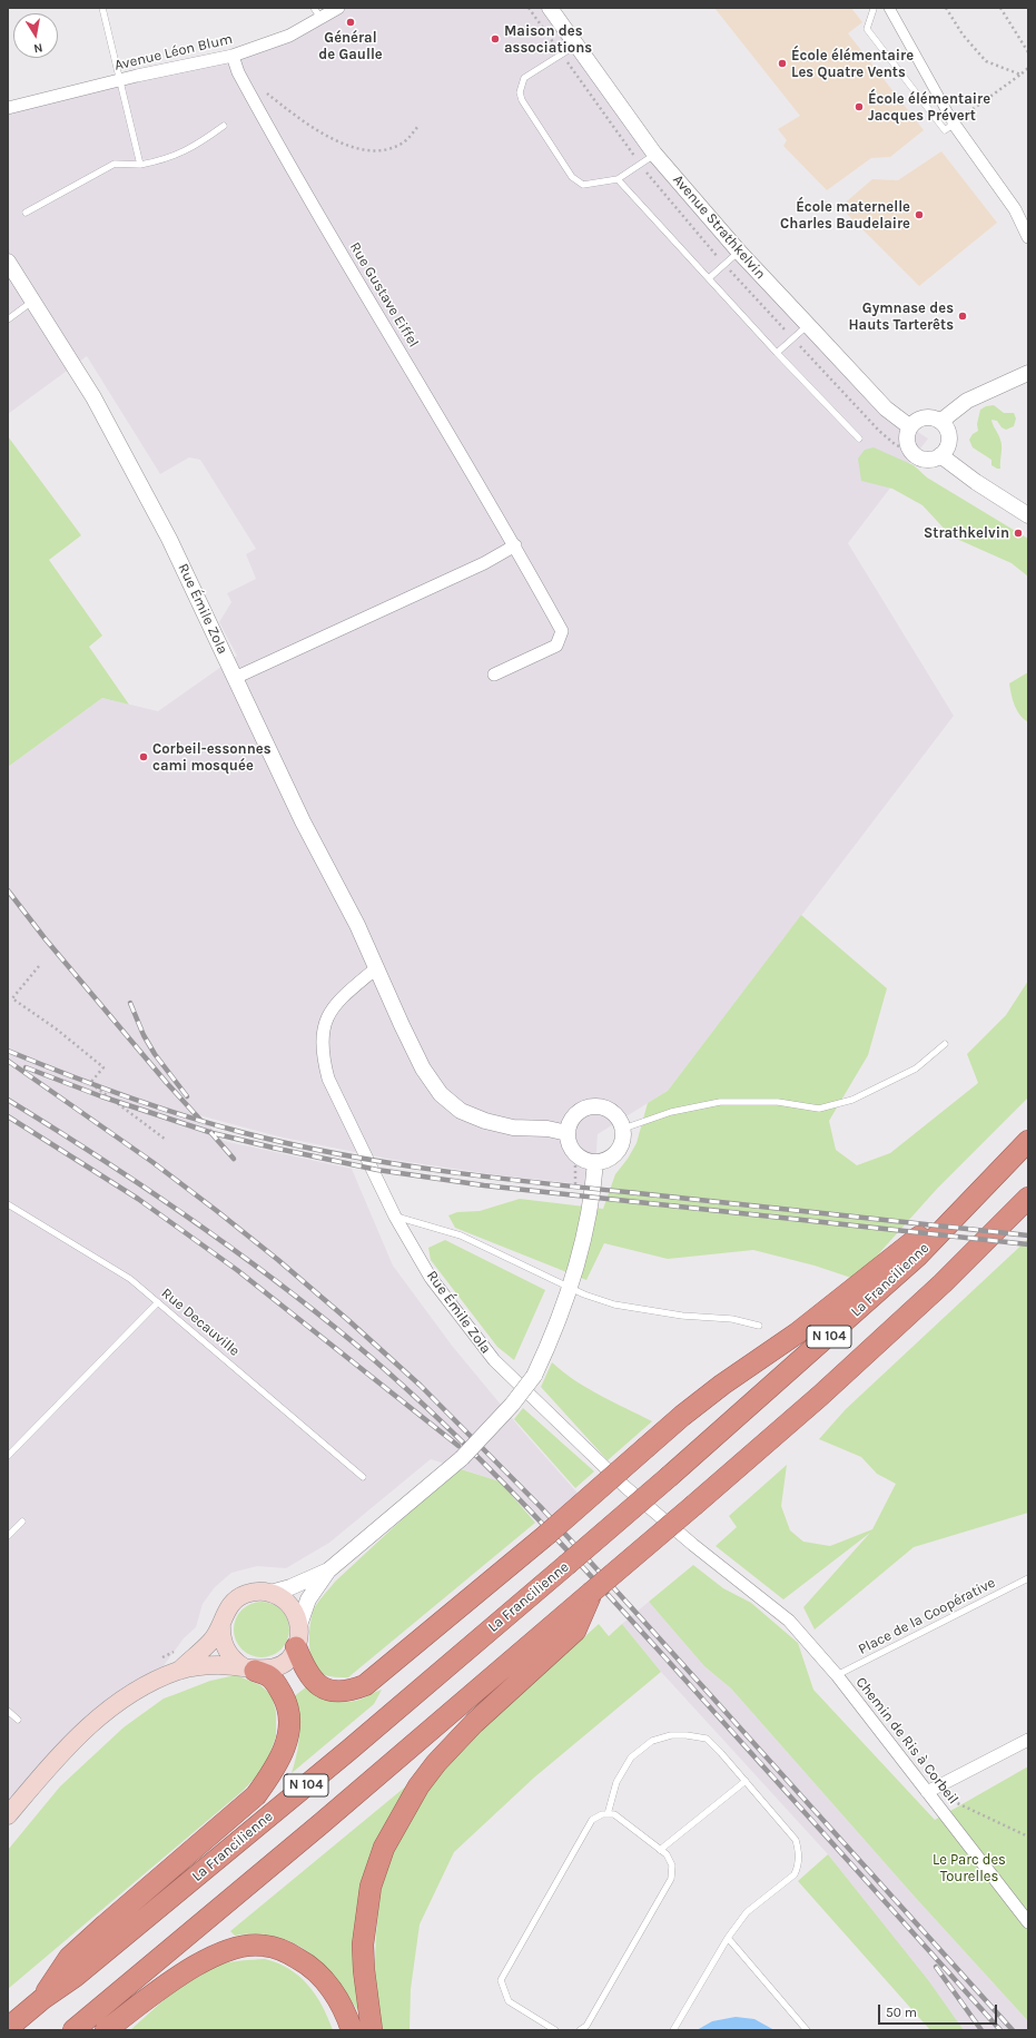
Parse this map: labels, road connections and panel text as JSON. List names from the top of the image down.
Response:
{
  "streets": {
    "highway": ["La Francilienne", "N 104"],
    "street": [
      "Avenue Léon Blum",
      "Avenue Strathkelvin",
      "Rue Gustave Eiffel",
      "Rue Émile Zola",
      "Chemin de Ris à Corbeil"
    ],
    "lane": ["Rue Decauville", "Place de la Coopérative"]
  },
  "crossings": [
    ["Avenue Léon Blum", "Rue Gustave Eiffel"],
    ["Rue Émile Zola", "Chemin de Ris à Corbeil"],
    ["Place de la Coopérative", "Chemin de Ris à Corbeil"]
  ],
  "parks": ["Le Parc des Tourelles"],
  "places": [
    "Général de Gaulle",
    "Maison des associations",
    "École élémentaire Les Quatre Vents",
    "École élémentaire Jacques Prévert",
    "École maternelle Charles Baudelaire",
    "Gymnase des Hauts Tarterêts",
    "Strathkelvin",
    "Corbeil-essonnes cami mosquée"
  ],
  "scale_bar": "50 m",
  "north": "bottom"
}
